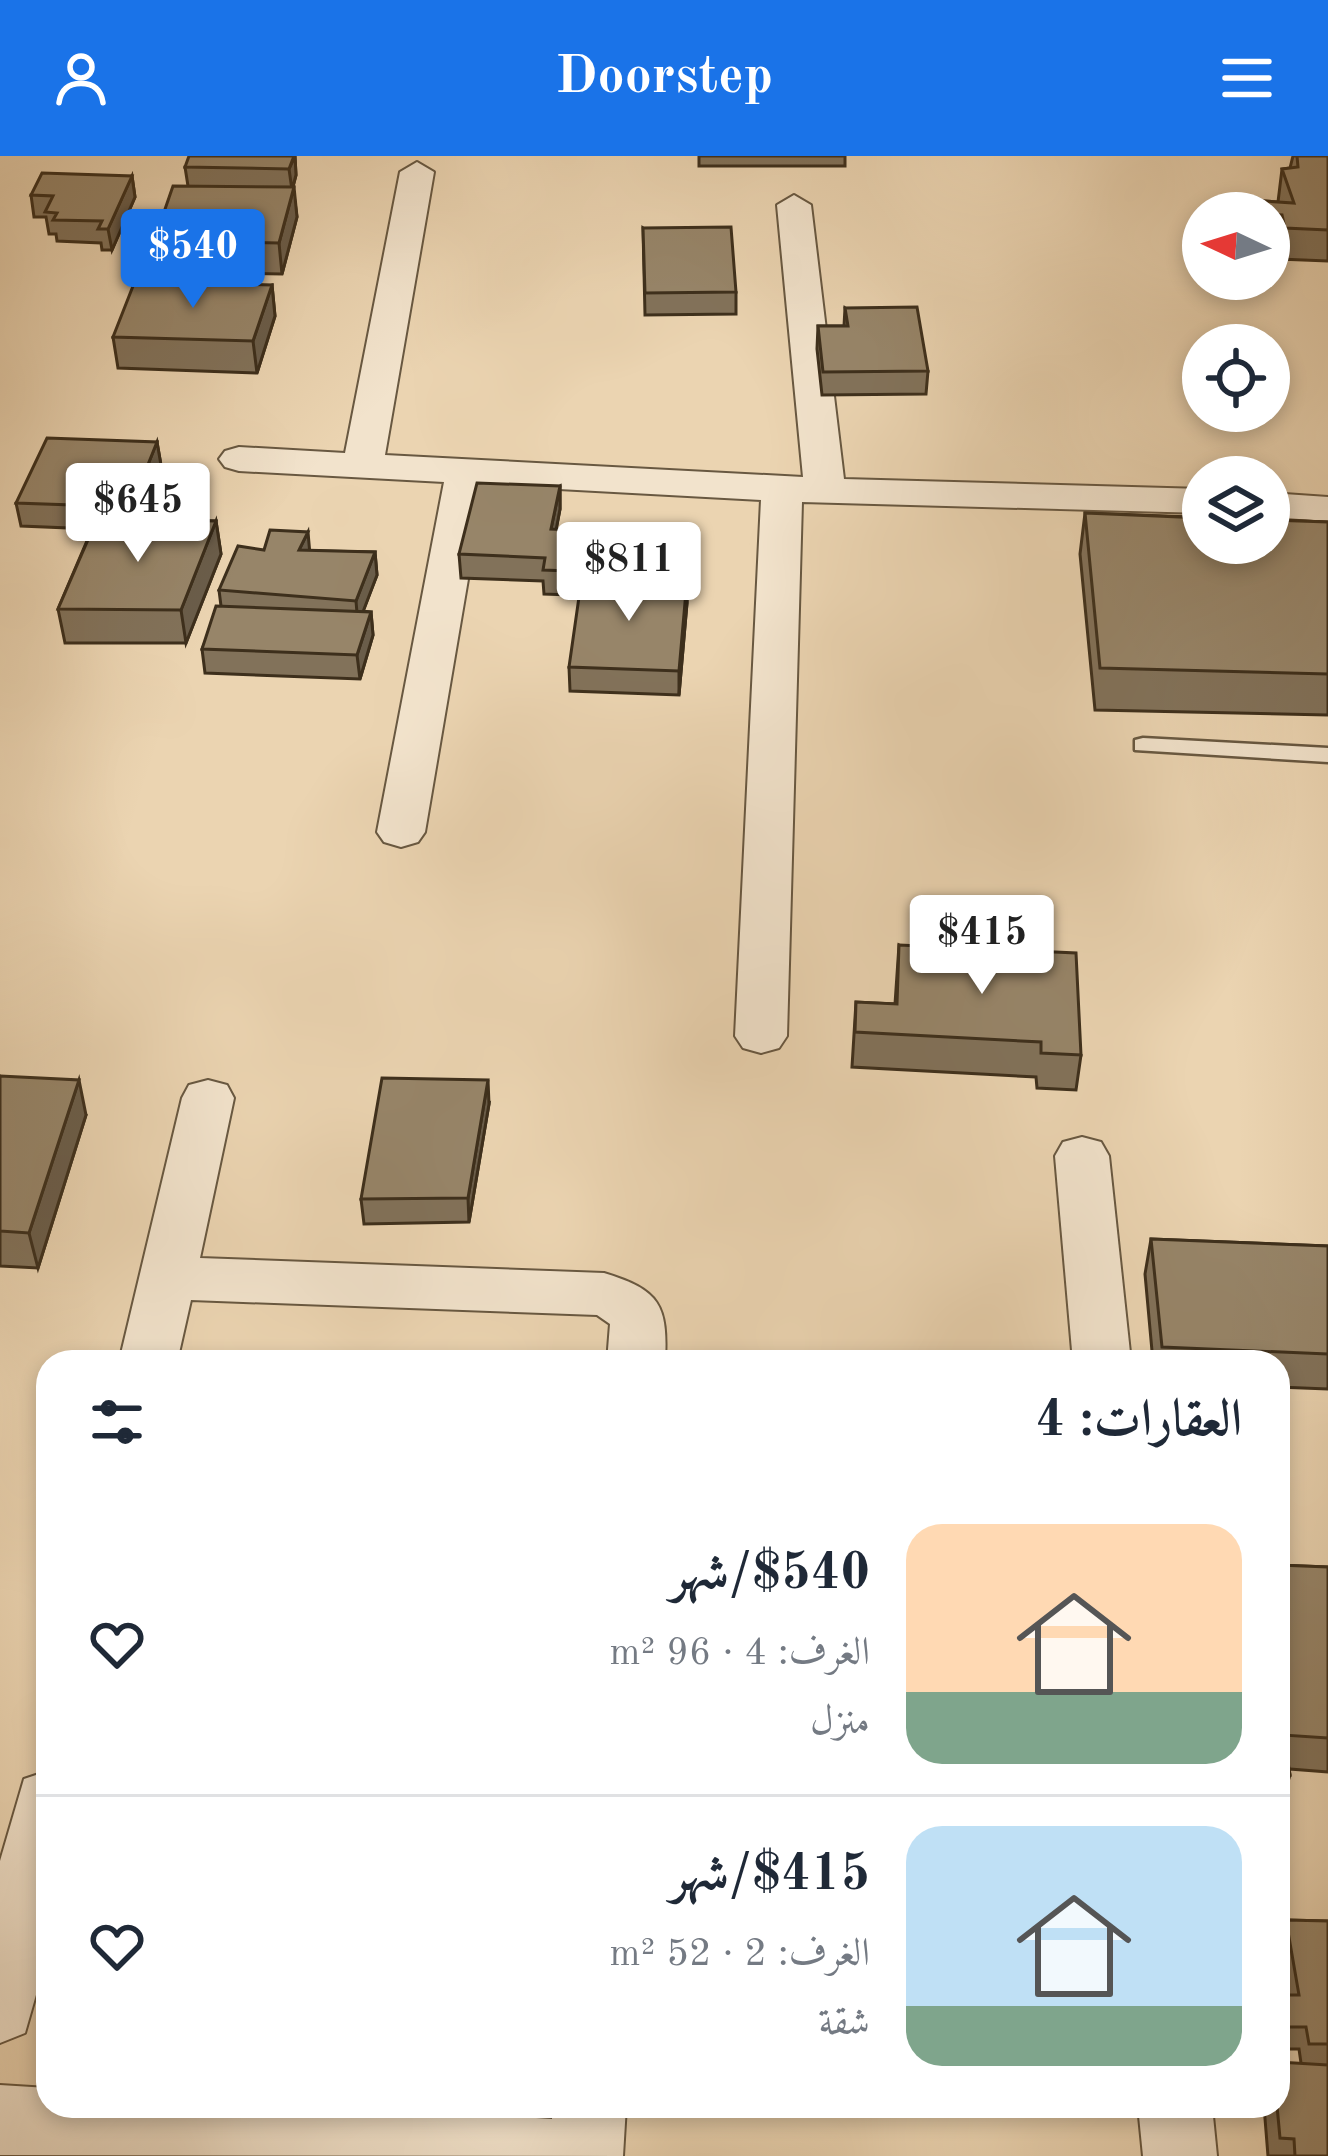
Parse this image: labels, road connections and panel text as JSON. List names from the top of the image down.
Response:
{
  "north": "left",
  "page": {
    "header": "Doorstep",
    "price": [
      "$540",
      "$645",
      "$811",
      "$415"
    ],
    "heading": "العقارات: 4",
    "list": [
      {
        "name": "$540/شهر",
        "note": "الغرف: 4 · 96 m² · منزل"
      },
      {
        "name": "$415/شهر",
        "note": "الغرف: 2 · 52 m² · شقة"
      }
    ]
  }
}
